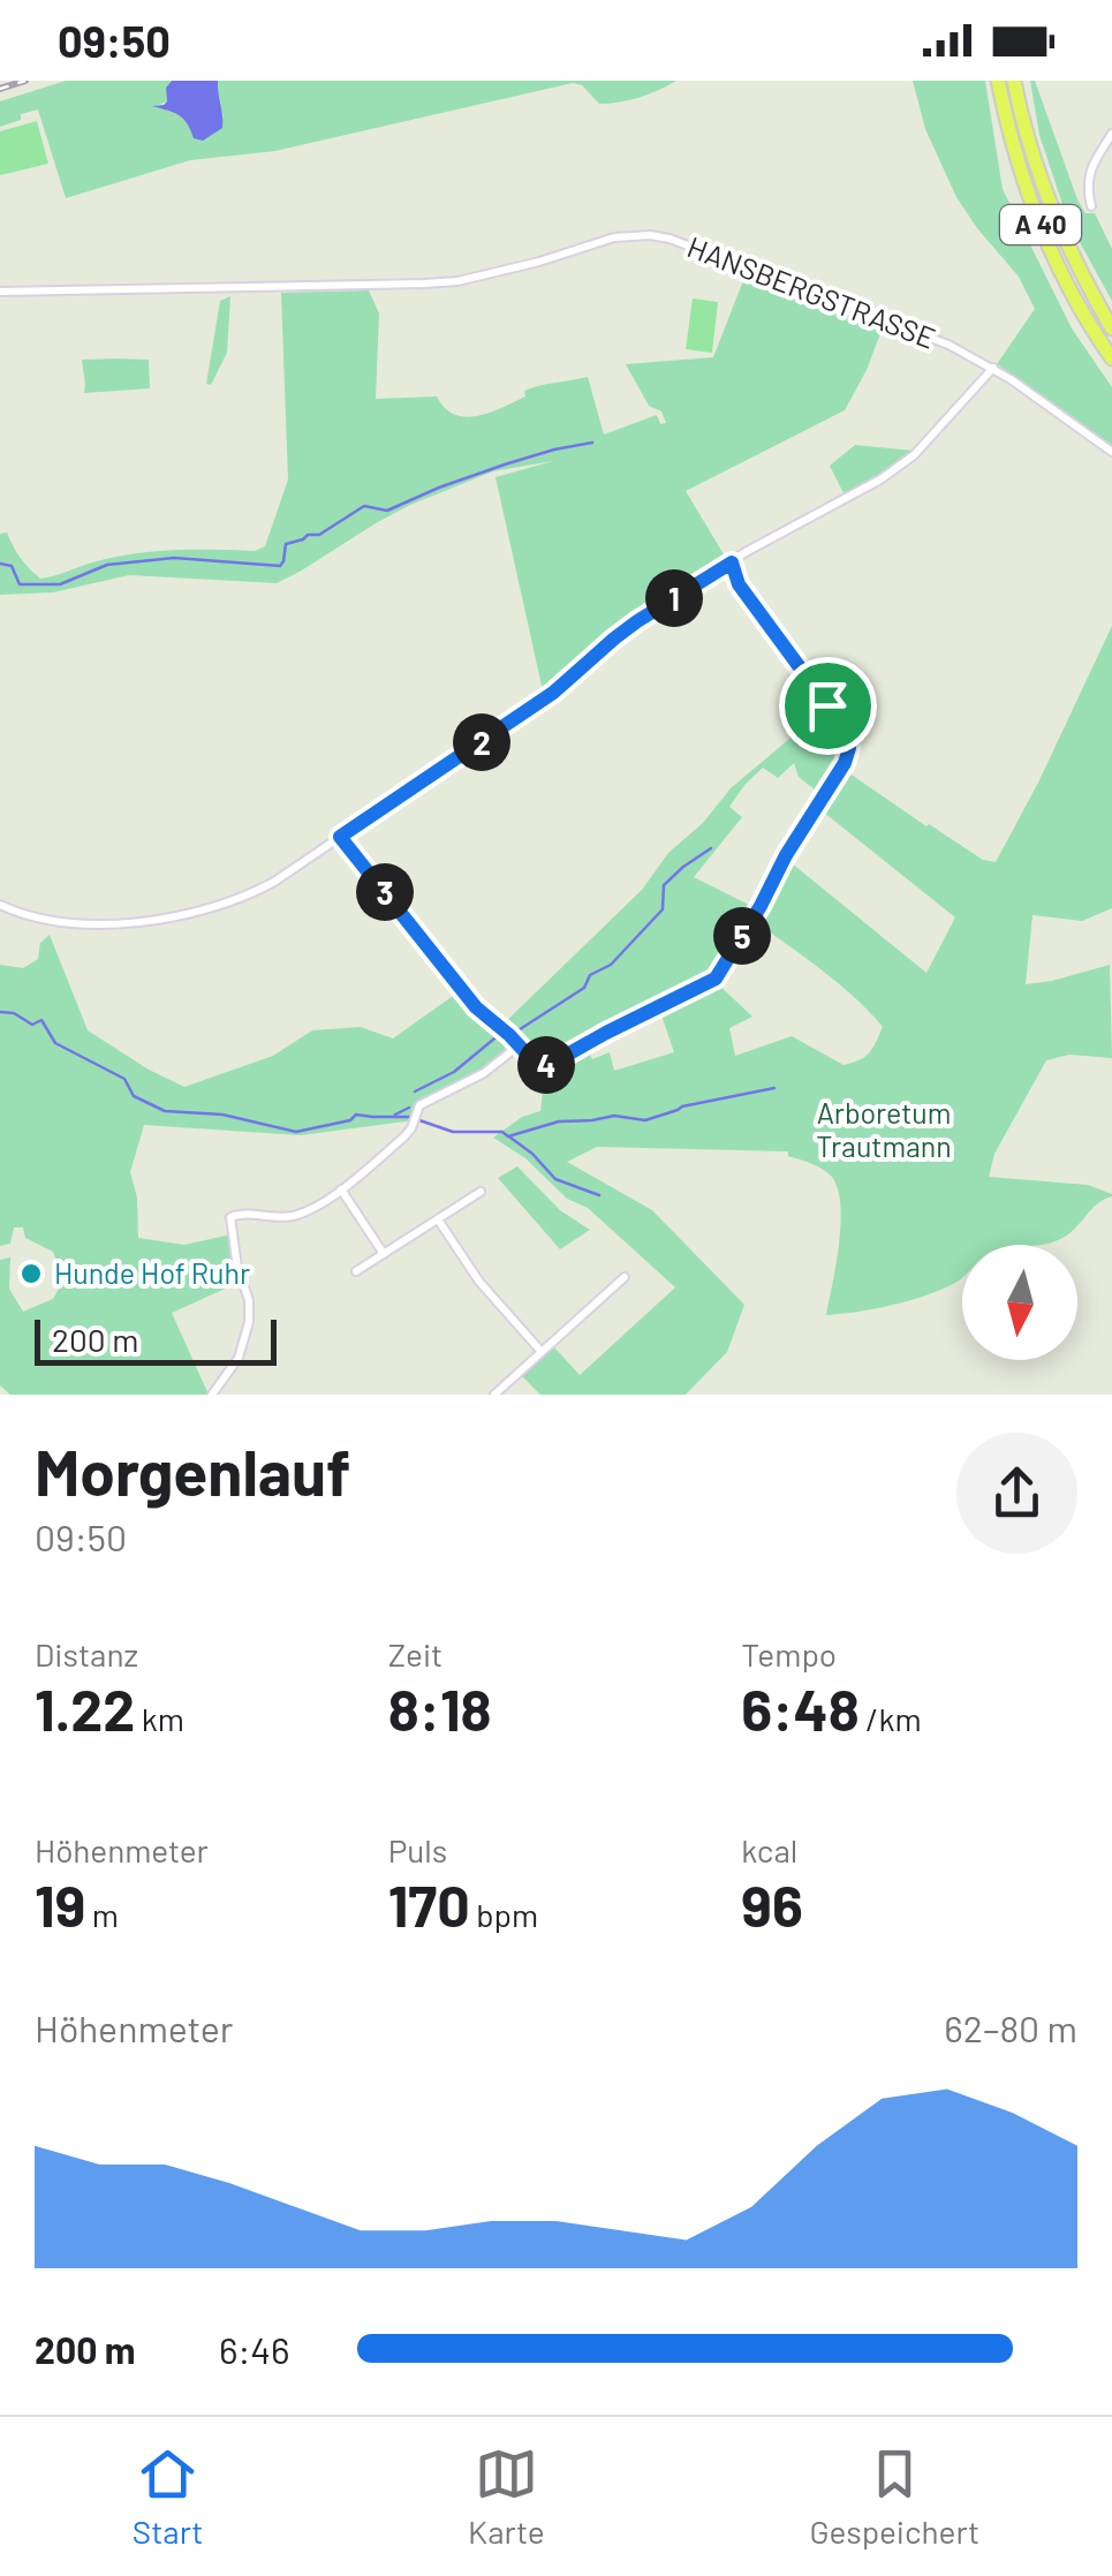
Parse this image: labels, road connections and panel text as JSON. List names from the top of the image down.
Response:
{
  "streets": {
    "highway": ["A 40"],
    "street": ["HANSBERGSTRASSE"]
  },
  "parks": ["Arboretum Trautmann"],
  "places": ["Hunde Hof Ruhr"],
  "scale_bar": "200 m",
  "north": "bottom",
  "page": {
    "status": "09:50",
    "pins": [
      "1",
      "2",
      "3",
      "5",
      "4"
    ],
    "scale": "200 m",
    "heading": ["Morgenlauf", "09:50"],
    "stats": [
      ["Distanz", "1.22 km"],
      ["Zeit", "8:18"],
      ["Tempo", "6:48 /km"],
      ["Höhenmeter", "19 m"],
      ["Puls", "170 bpm"],
      ["kcal", "96"]
    ],
    "chart": ["Höhenmeter", "62–80 m"],
    "list": [
      {
        "name": "200 m",
        "note": "6:46"
      }
    ],
    "tabs": ["Start", "Karte", "Gespeichert"]
  }
}
